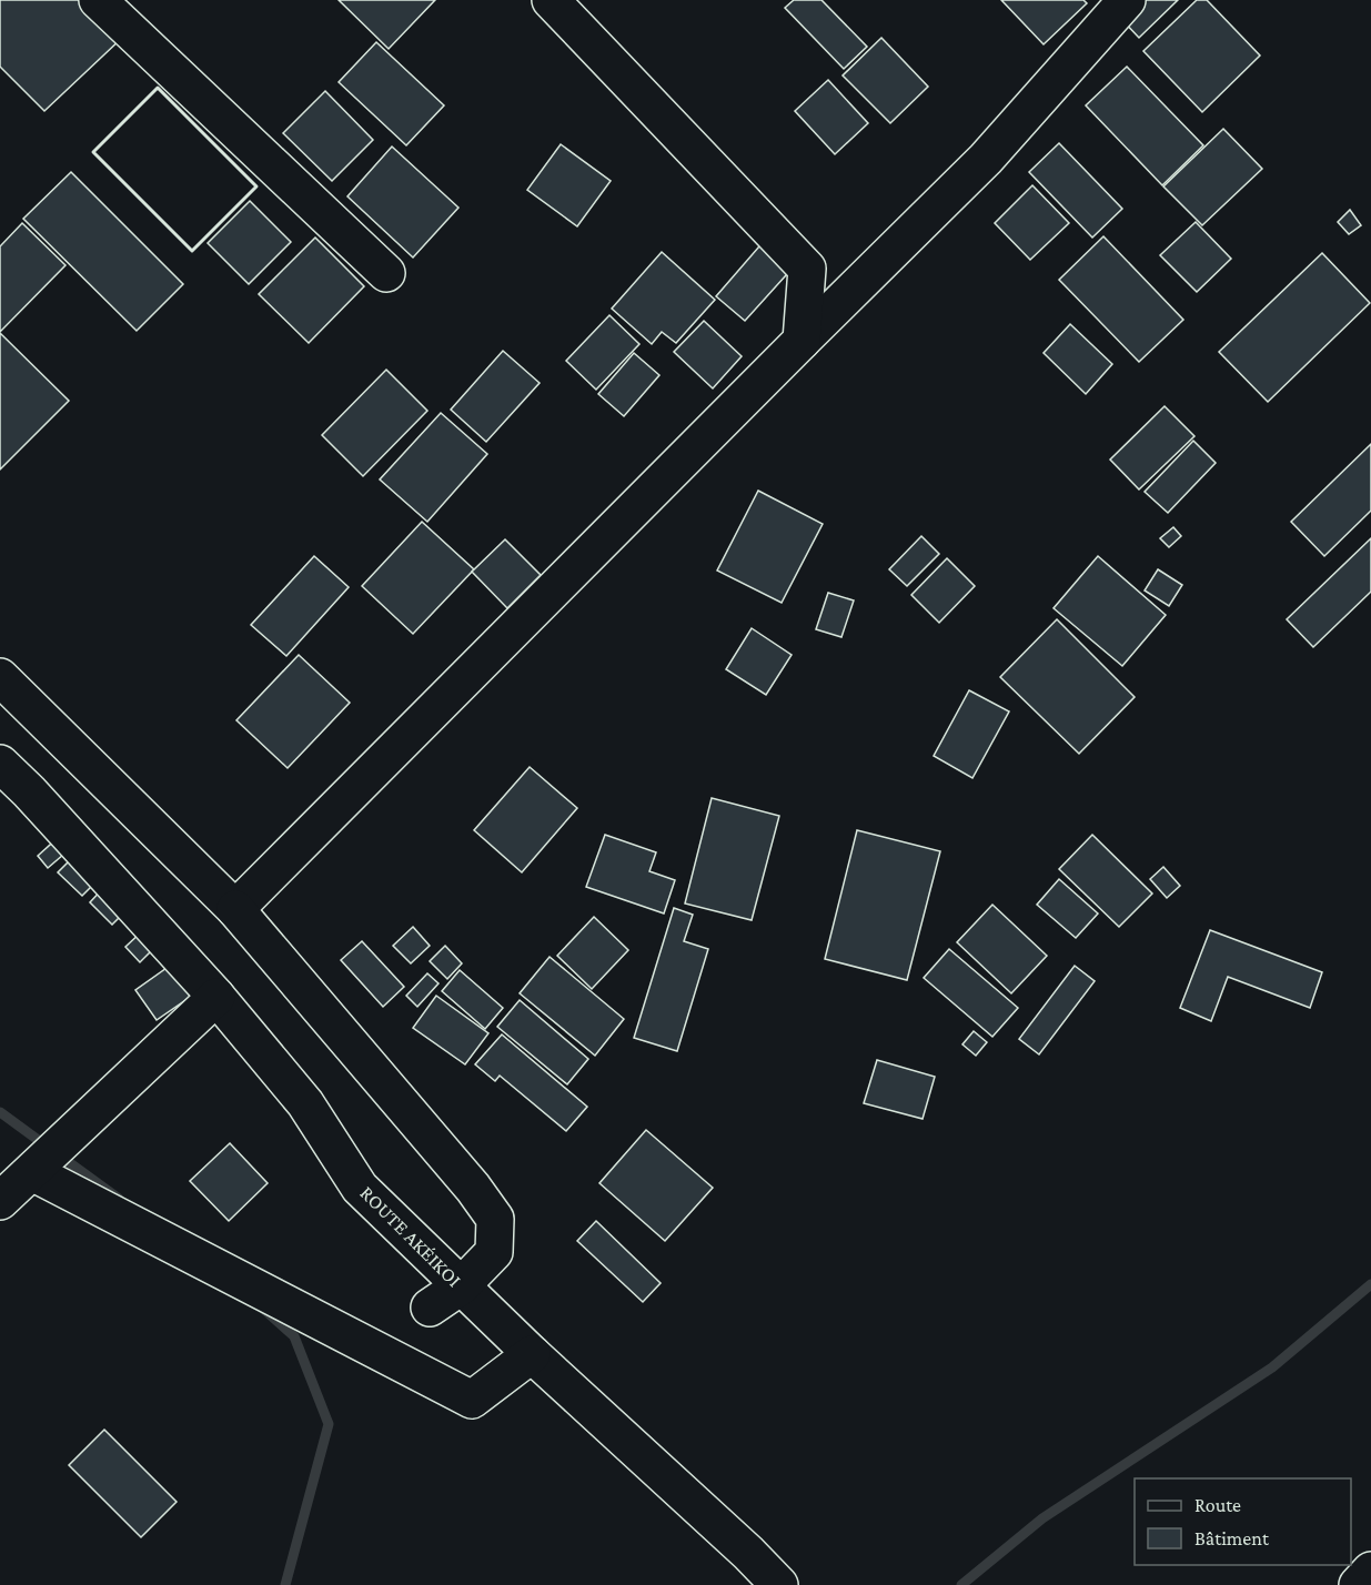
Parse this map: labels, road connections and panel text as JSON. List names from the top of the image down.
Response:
{
  "streets": {
    "main road": ["ROUTE AKÉIKOI"]
  },
  "legend": ["Route", "Bâtiment"]
}
